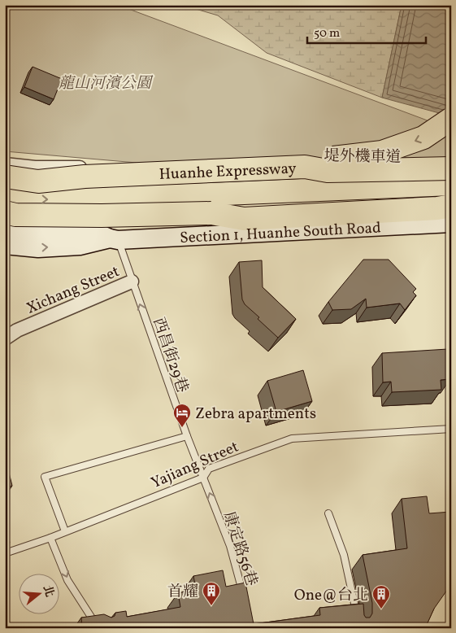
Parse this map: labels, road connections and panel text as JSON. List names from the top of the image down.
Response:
{
  "streets": {
    "highway": ["Huanhe Expressway"],
    "street": ["堤外機車道", "Section 1, Huanhe South Road", "Xichang Street"],
    "lane": ["西昌街29巷", "Yajiang Street", "康定路56巷"]
  },
  "crossings": [
    ["堤外機車道", "Huanhe Expressway"],
    ["Section 1, Huanhe South Road", "西昌街29巷"],
    ["Xichang Street", "西昌街29巷"],
    ["西昌街29巷", "Yajiang Street"],
    ["西昌街29巷", "康定路56巷"],
    ["Yajiang Street", "康定路56巷"]
  ],
  "one_way": ["西昌街29巷", "康定路56巷"],
  "parks": ["龍山河濱公園"],
  "places": {
    "hotel": ["Zebra apartments"],
    "building": ["首耀", "One@台北"]
  },
  "scale_bar": "50 m",
  "north": "right"
}
